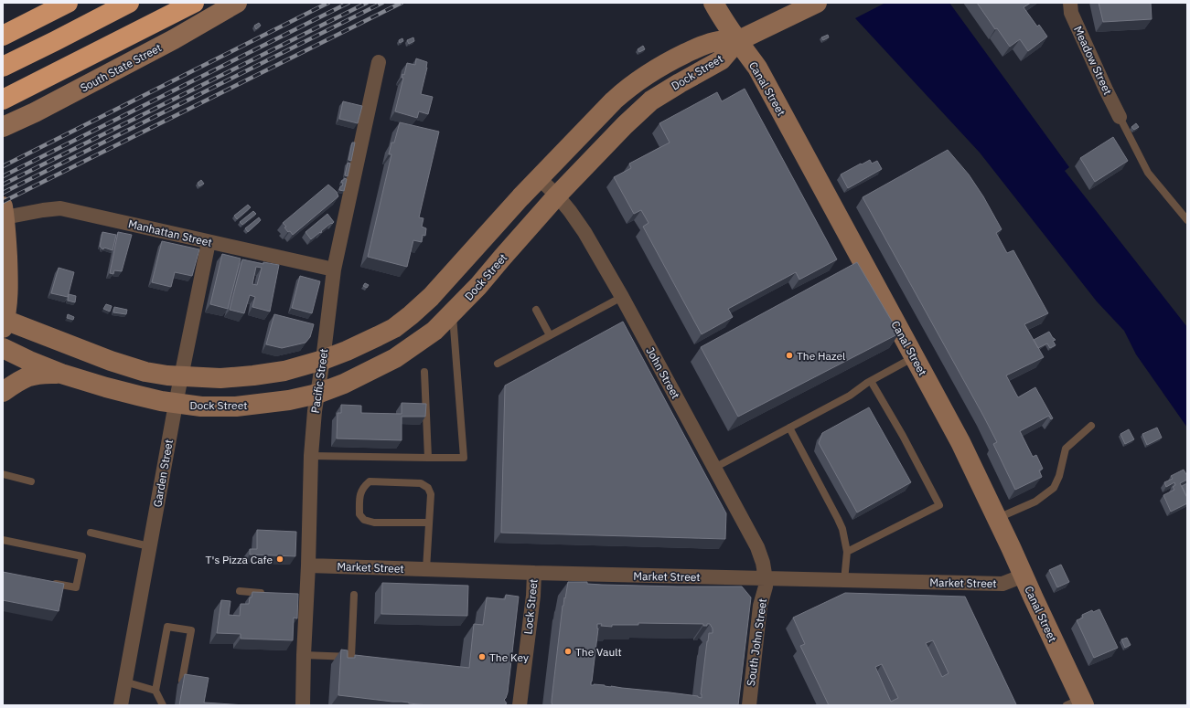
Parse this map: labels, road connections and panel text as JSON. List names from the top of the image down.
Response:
{
  "streets": {
    "street": [
      "Meadow Street",
      "South State Street",
      "Dock Street",
      "Canal Street",
      "Manhattan Street",
      "John Street",
      "Pacific Street",
      "Garden Street",
      "Market Street",
      "Lock Street",
      "South John Street"
    ]
  },
  "crossings": [
    ["Dock Street", "Canal Street"],
    ["Dock Street", "John Street"],
    ["Dock Street", "Pacific Street"],
    ["Dock Street", "Garden Street"],
    ["Canal Street", "Market Street"],
    ["Manhattan Street", "Pacific Street"],
    ["Manhattan Street", "Garden Street"],
    ["John Street", "Market Street"],
    ["John Street", "South John Street"],
    ["Pacific Street", "Market Street"],
    ["Market Street", "Lock Street"],
    ["Market Street", "South John Street"]
  ],
  "places": [
    "The Hazel",
    "T's Pizza Cafe",
    "The Vault",
    "The Key"
  ]
}
